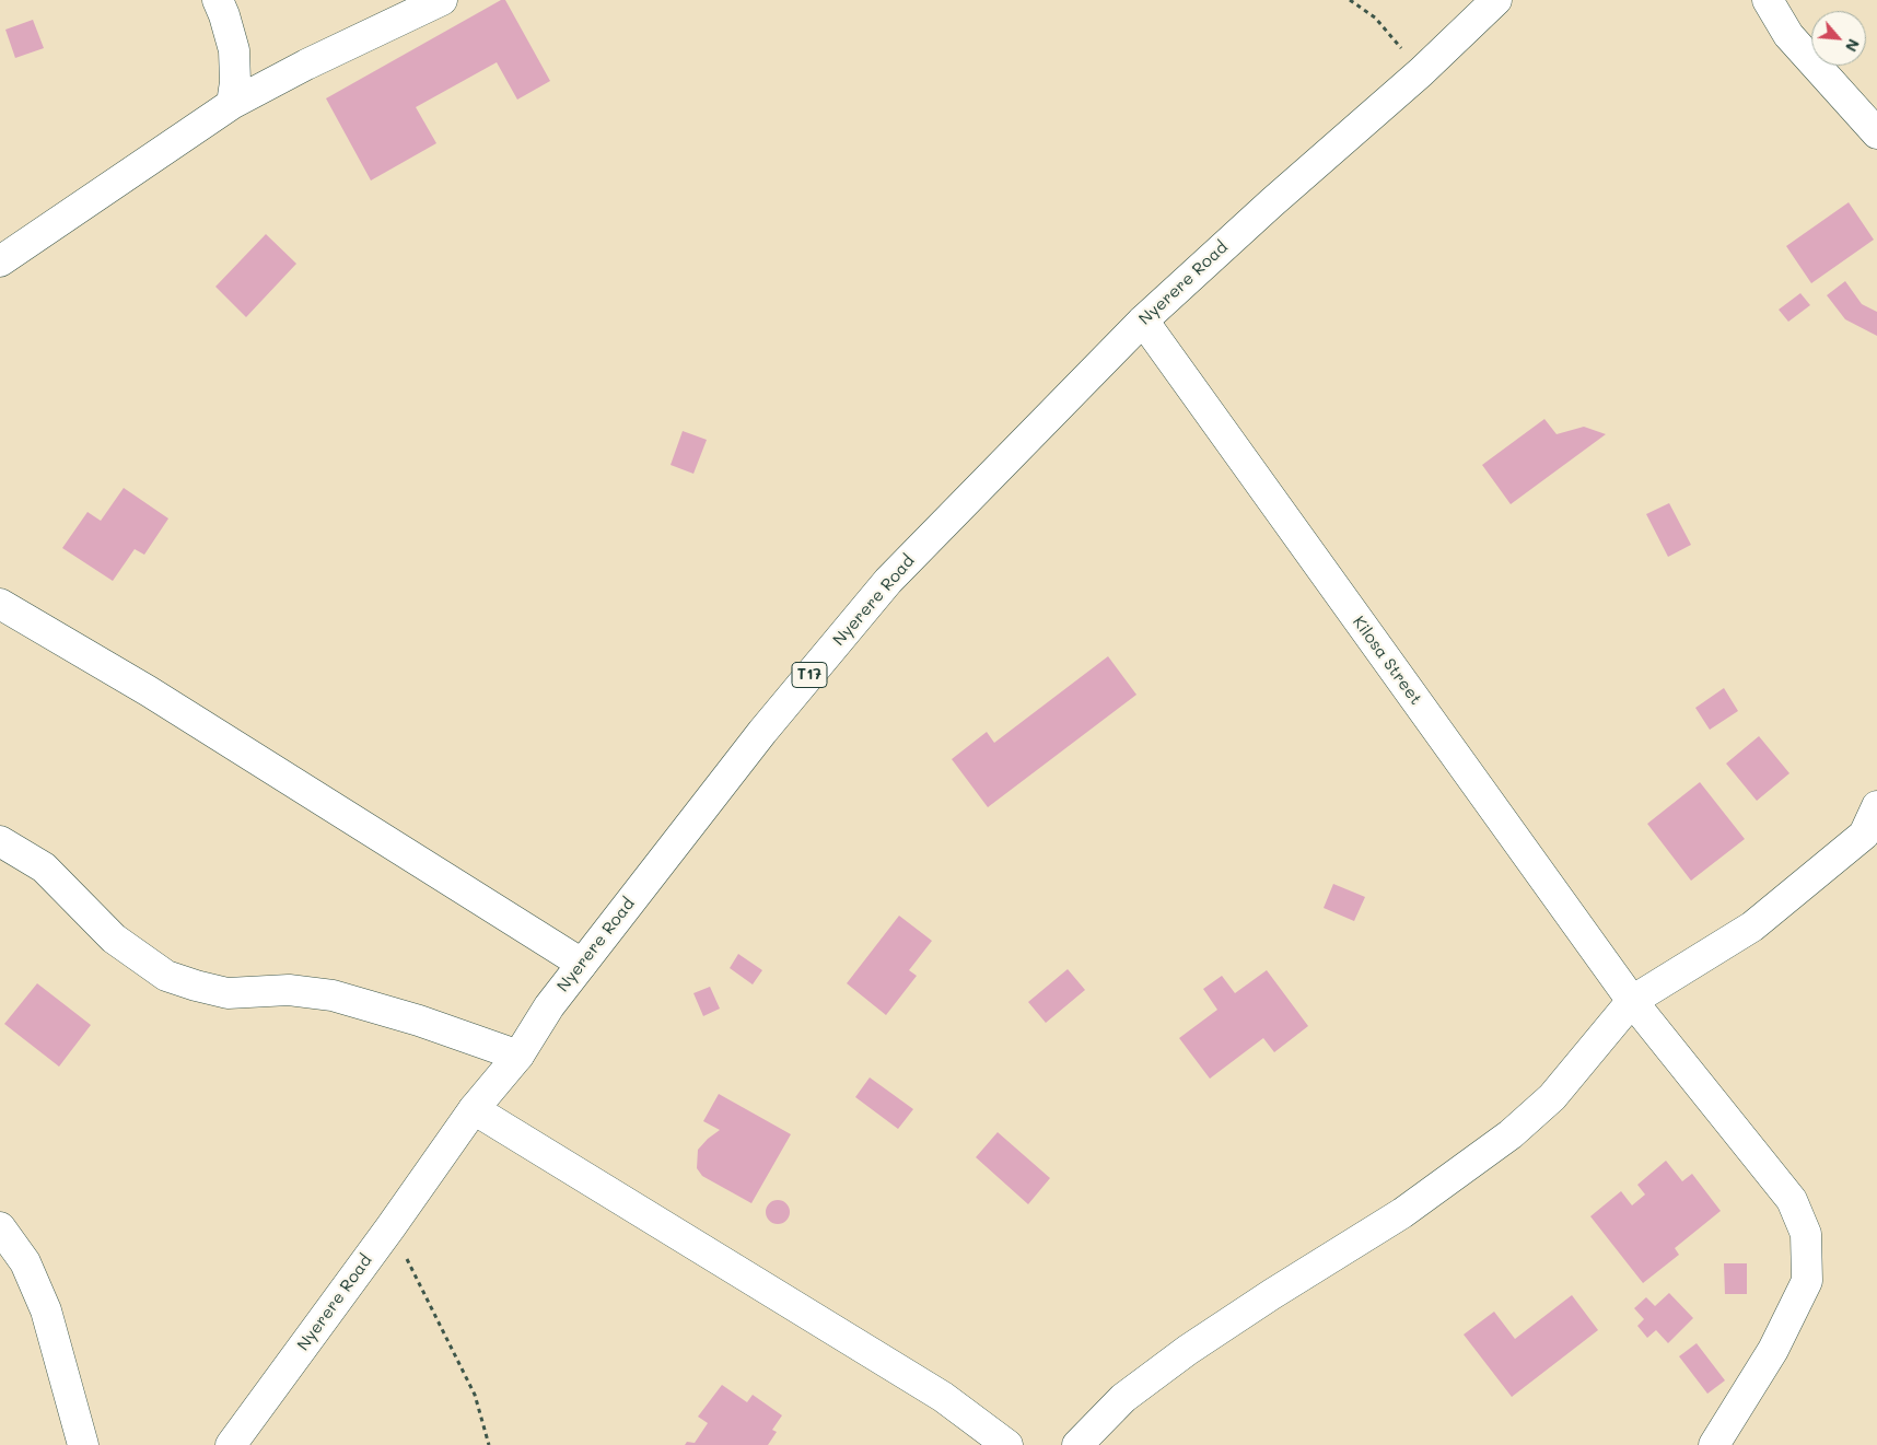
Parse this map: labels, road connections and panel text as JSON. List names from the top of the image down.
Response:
{
  "streets": {
    "street": ["Nyerere Road", "Kilosa Street", "T17"]
  },
  "crossings": [
    ["Nyerere Road", "Kilosa Street"]
  ],
  "north": "bottom right"
}
